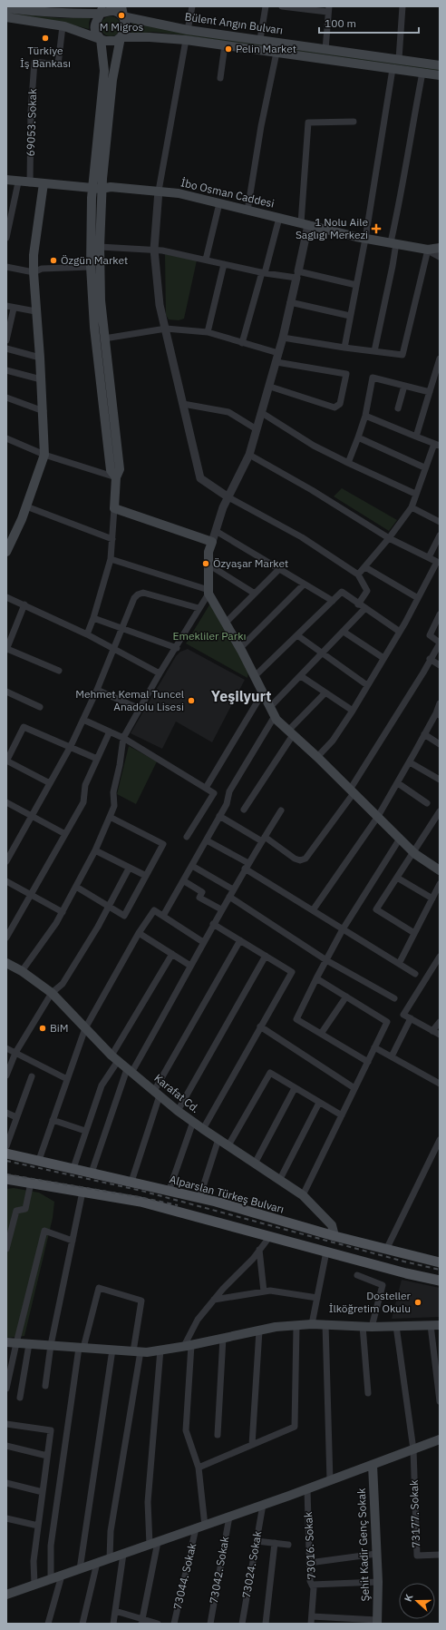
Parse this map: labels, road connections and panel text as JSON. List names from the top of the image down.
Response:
{
  "streets": {
    "main road": [
      "Bülent Angın Bulvarı",
      "İbo Osman Caddesi",
      "Karafat Cd.",
      "Alparslan Türkeş Bulvarı",
      "Şehit Kadir Genç Sokak"
    ],
    "street": [
      "69053. Sokak",
      "73177. Sokak",
      "73016. Sokak",
      "73024. Sokak",
      "73042. Sokak",
      "73044. Sokak"
    ]
  },
  "crossings": [
    ["Bülent Angın Bulvarı", "69053. Sokak"],
    ["69053. Sokak", "İbo Osman Caddesi"],
    ["Karafat Cd.", "Alparslan Türkeş Bulvarı"]
  ],
  "districts": ["Yeşilyurt"],
  "parks": ["Emekliler Parkı"],
  "places": {
    "other": [
      "M Migros",
      "Türkiye İş Bankası",
      "Pelin Market",
      "Özgün Market",
      "Özyaşar Market",
      "Mehmet Kemal Tuncel Anadolu Lisesi",
      "BiM",
      "Dosteller İlköğretim Okulu"
    ],
    "health": ["1 Nolu Aile Saglıgı Merkezi"]
  },
  "scale_bar": "100 m",
  "north": "left"
}
